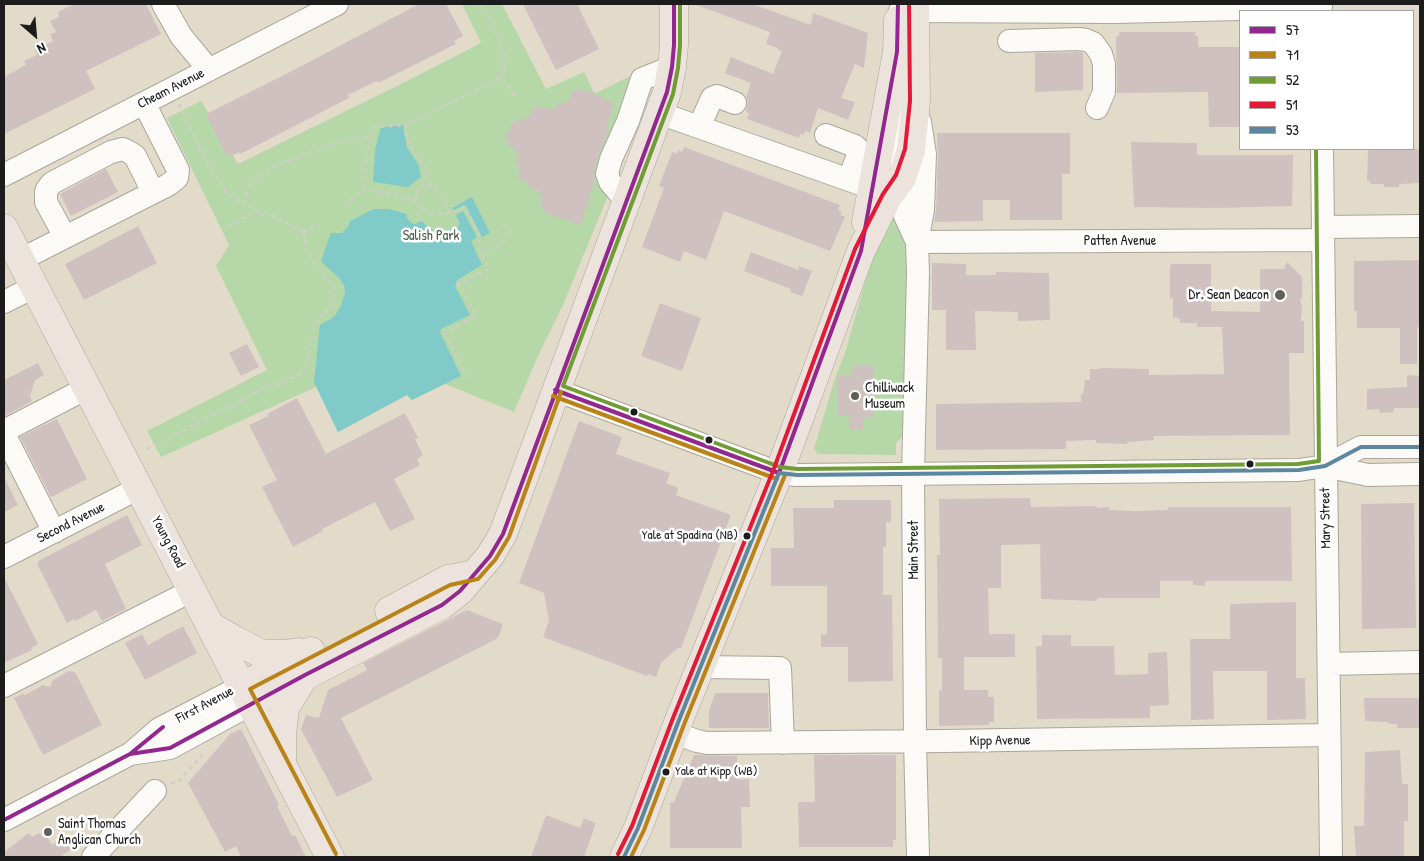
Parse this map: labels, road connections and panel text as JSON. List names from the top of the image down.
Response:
{
  "streets": {
    "main road": ["Young Road", "First Avenue"],
    "street": [
      "Cheam Avenue",
      "Patten Avenue",
      "Mary Street",
      "Second Avenue",
      "Main Street",
      "Kipp Avenue"
    ]
  },
  "crossings": [
    ["Patten Avenue", "Mary Street"],
    ["Patten Avenue", "Main Street"],
    ["Mary Street", "Kipp Avenue"],
    ["Second Avenue", "Young Road"],
    ["Young Road", "First Avenue"],
    ["Main Street", "Kipp Avenue"]
  ],
  "parks": ["Salish Park"],
  "places": [
    "Dr. Sean Deacon",
    "Chilliwack Museum",
    "Yale at Spadina (NB)",
    "Yale at Kipp (WB)",
    "Saint Thomas Anglican Church"
  ],
  "lines": [
    "transit line 57",
    "transit line 52",
    "transit line 51",
    "transit line 71",
    "transit line 53"
  ],
  "legend": [
    "57",
    "71",
    "52",
    "51",
    "53"
  ],
  "north": "bottom right"
}
